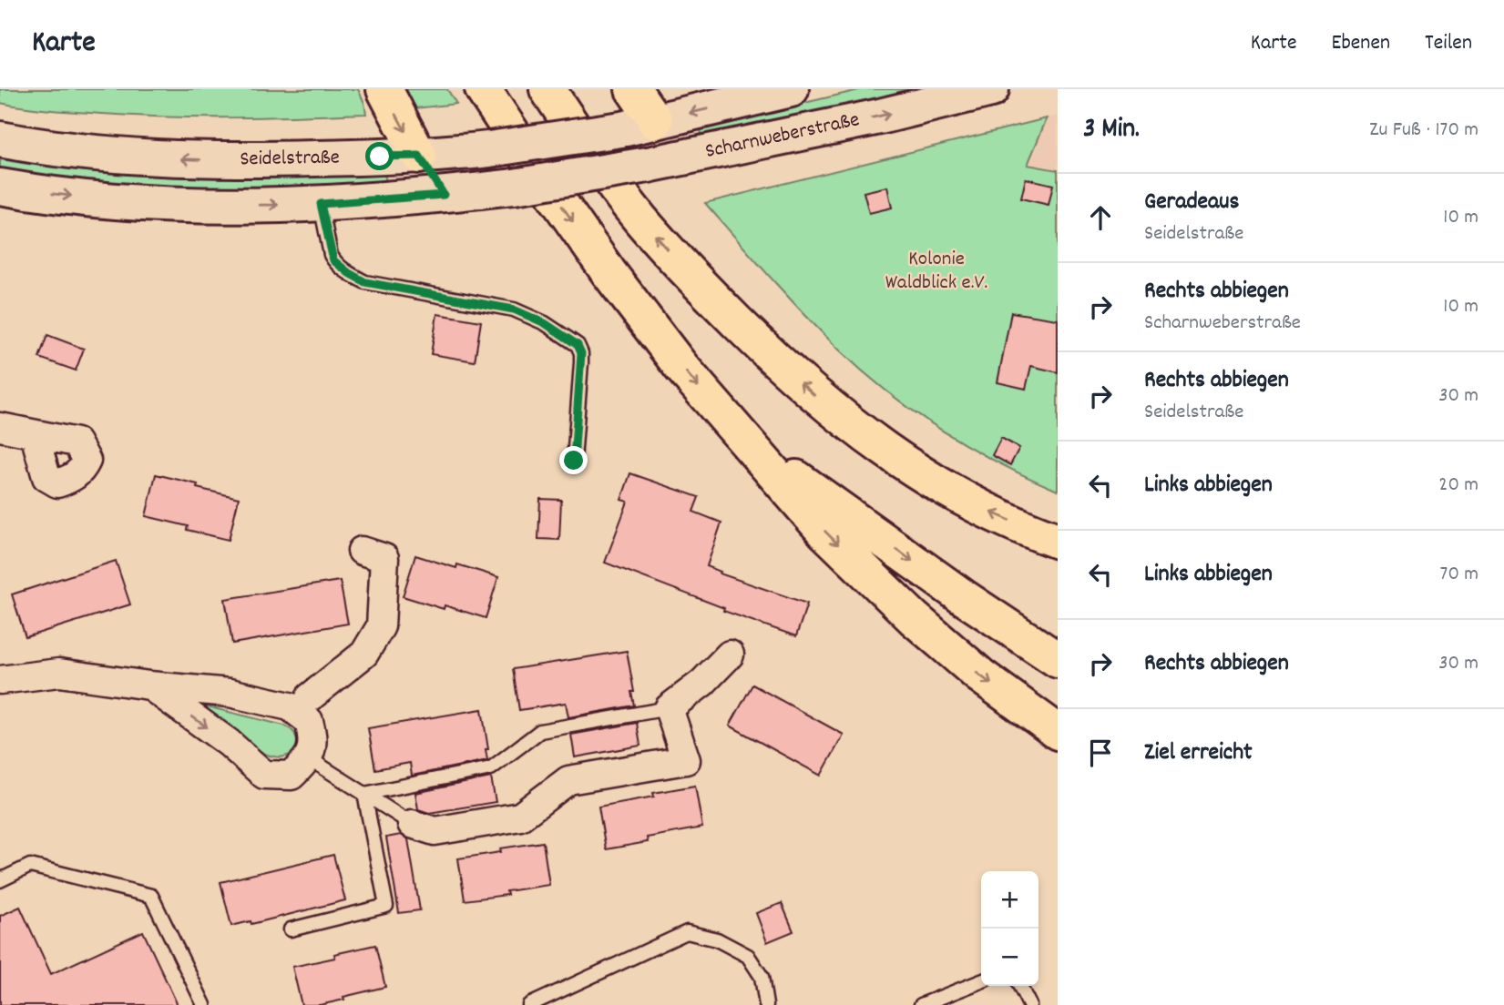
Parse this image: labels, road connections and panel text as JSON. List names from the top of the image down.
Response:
{
  "streets": {
    "main road": ["Scharnweberstraße", "Seidelstraße"]
  },
  "crossings": [
    ["Scharnweberstraße", "Seidelstraße"]
  ],
  "parks": ["Kolonie Waldblick e.V."],
  "page": {
    "header": "Karte",
    "nav": ["Karte", "Ebenen", "Teilen"],
    "heading": ["3 Min.", "Zu Fuß · 170 m"],
    "list": [
      ["Geradeaus", "Seidelstraße", "10 m"],
      ["Rechts abbiegen", "Scharnweberstraße", "10 m"],
      ["Rechts abbiegen", "Seidelstraße", "30 m"],
      ["Links abbiegen", "20 m"],
      ["Links abbiegen", "70 m"],
      ["Rechts abbiegen", "30 m"],
      "Ziel erreicht"
    ],
    "map_buttons": ["+", "−"]
  }
}
